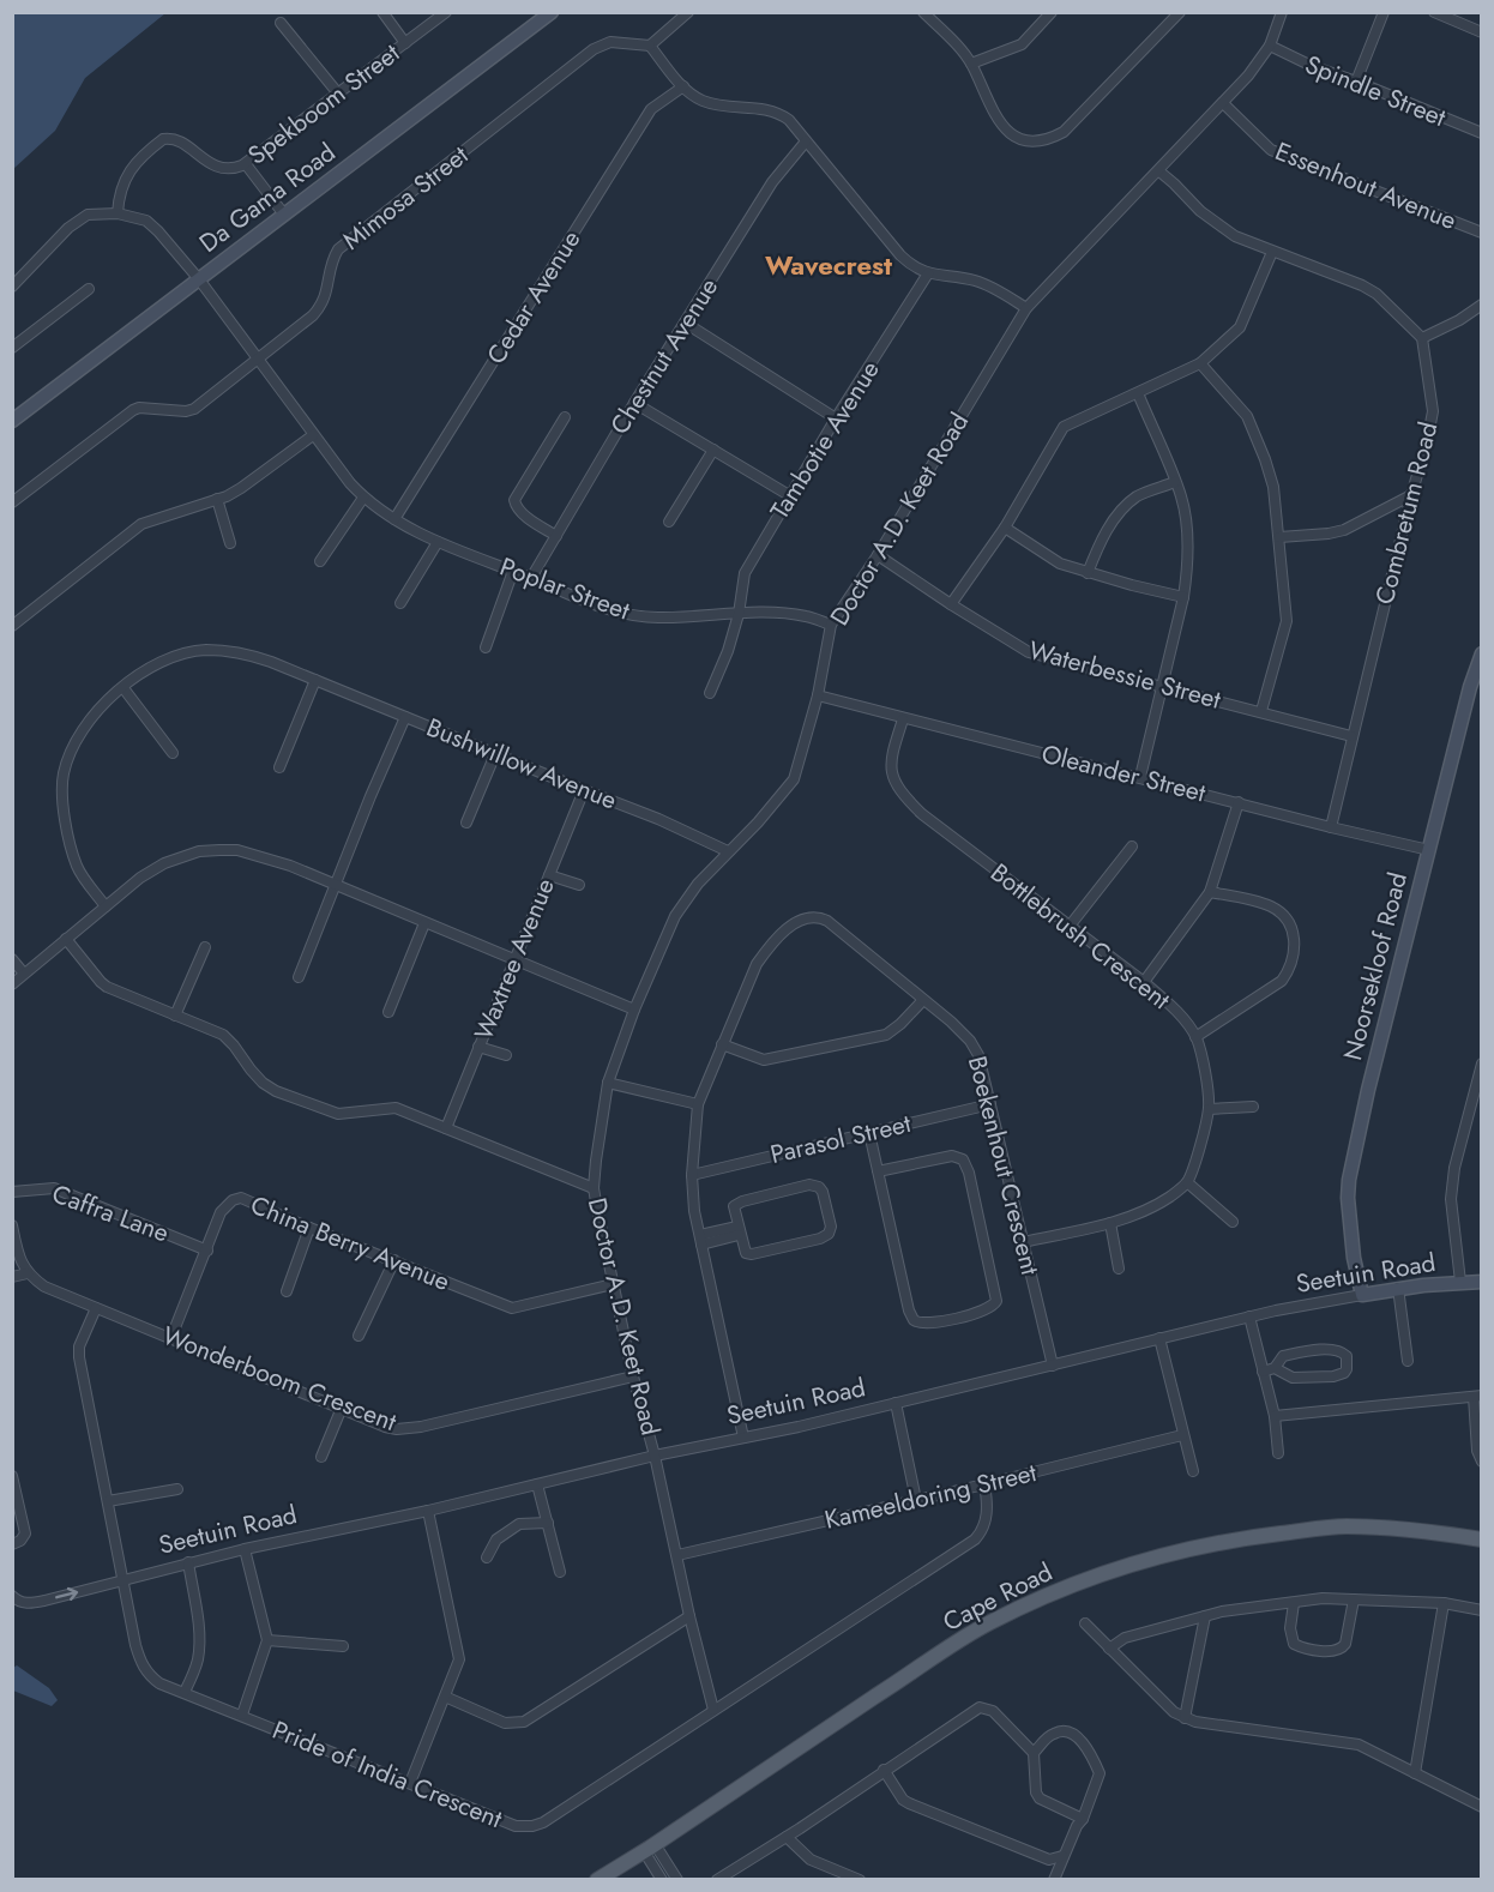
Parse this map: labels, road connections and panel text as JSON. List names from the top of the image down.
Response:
{
  "streets": {
    "main road": ["Cape Road"],
    "street": [
      "Spindle Street",
      "Spekboom Street",
      "Essenhout Avenue",
      "Da Gama Road",
      "Mimosa Street",
      "Cedar Avenue",
      "Chestnut Avenue",
      "Tambotie Avenue",
      "Combretum Road",
      "Doctor A.D. Keet Road",
      "Poplar Street",
      "Waterbessie Street",
      "Bushwillow Avenue",
      "Oleander Street",
      "Bottlebrush Crescent",
      "Waxtree Avenue",
      "Noorsekloof Road",
      "Parasol Street",
      "Boekenhout Crescent",
      "Caffra Lane",
      "China Berry Avenue",
      "Seetuin Road",
      "Wonderboom Crescent",
      "Kameeldoring Street",
      "Pride of India Crescent"
    ]
  },
  "crossings": [
    ["Spindle Street", "Doctor A.D. Keet Road"],
    ["Spekboom Street", "Poplar Street"],
    ["Essenhout Avenue", "Doctor A.D. Keet Road"],
    ["Da Gama Road", "Poplar Street"],
    ["Mimosa Street", "Poplar Street"],
    ["Cedar Avenue", "Poplar Street"],
    ["Chestnut Avenue", "Poplar Street"],
    ["Tambotie Avenue", "Poplar Street"],
    ["Combretum Road", "Waterbessie Street"],
    ["Combretum Road", "Oleander Street"],
    ["Doctor A.D. Keet Road", "Poplar Street"],
    ["Doctor A.D. Keet Road", "Waterbessie Street"],
    ["Doctor A.D. Keet Road", "Bushwillow Avenue"],
    ["Doctor A.D. Keet Road", "Oleander Street"],
    ["Doctor A.D. Keet Road", "China Berry Avenue"],
    ["Doctor A.D. Keet Road", "Seetuin Road"],
    ["Doctor A.D. Keet Road", "Wonderboom Crescent"],
    ["Doctor A.D. Keet Road", "Kameeldoring Street"],
    ["Doctor A.D. Keet Road", "Pride of India Crescent"],
    ["Bushwillow Avenue", "Waxtree Avenue"],
    ["Oleander Street", "Bottlebrush Crescent"],
    ["Oleander Street", "Noorsekloof Road"],
    ["Noorsekloof Road", "Seetuin Road"],
    ["Parasol Street", "Boekenhout Crescent"],
    ["Boekenhout Crescent", "Seetuin Road"],
    ["Caffra Lane", "China Berry Avenue"],
    ["China Berry Avenue", "Wonderboom Crescent"],
    ["Seetuin Road", "Pride of India Crescent"],
    ["Wonderboom Crescent", "Pride of India Crescent"],
    ["Kameeldoring Street", "Pride of India Crescent"]
  ],
  "districts": ["Wavecrest"]
}
